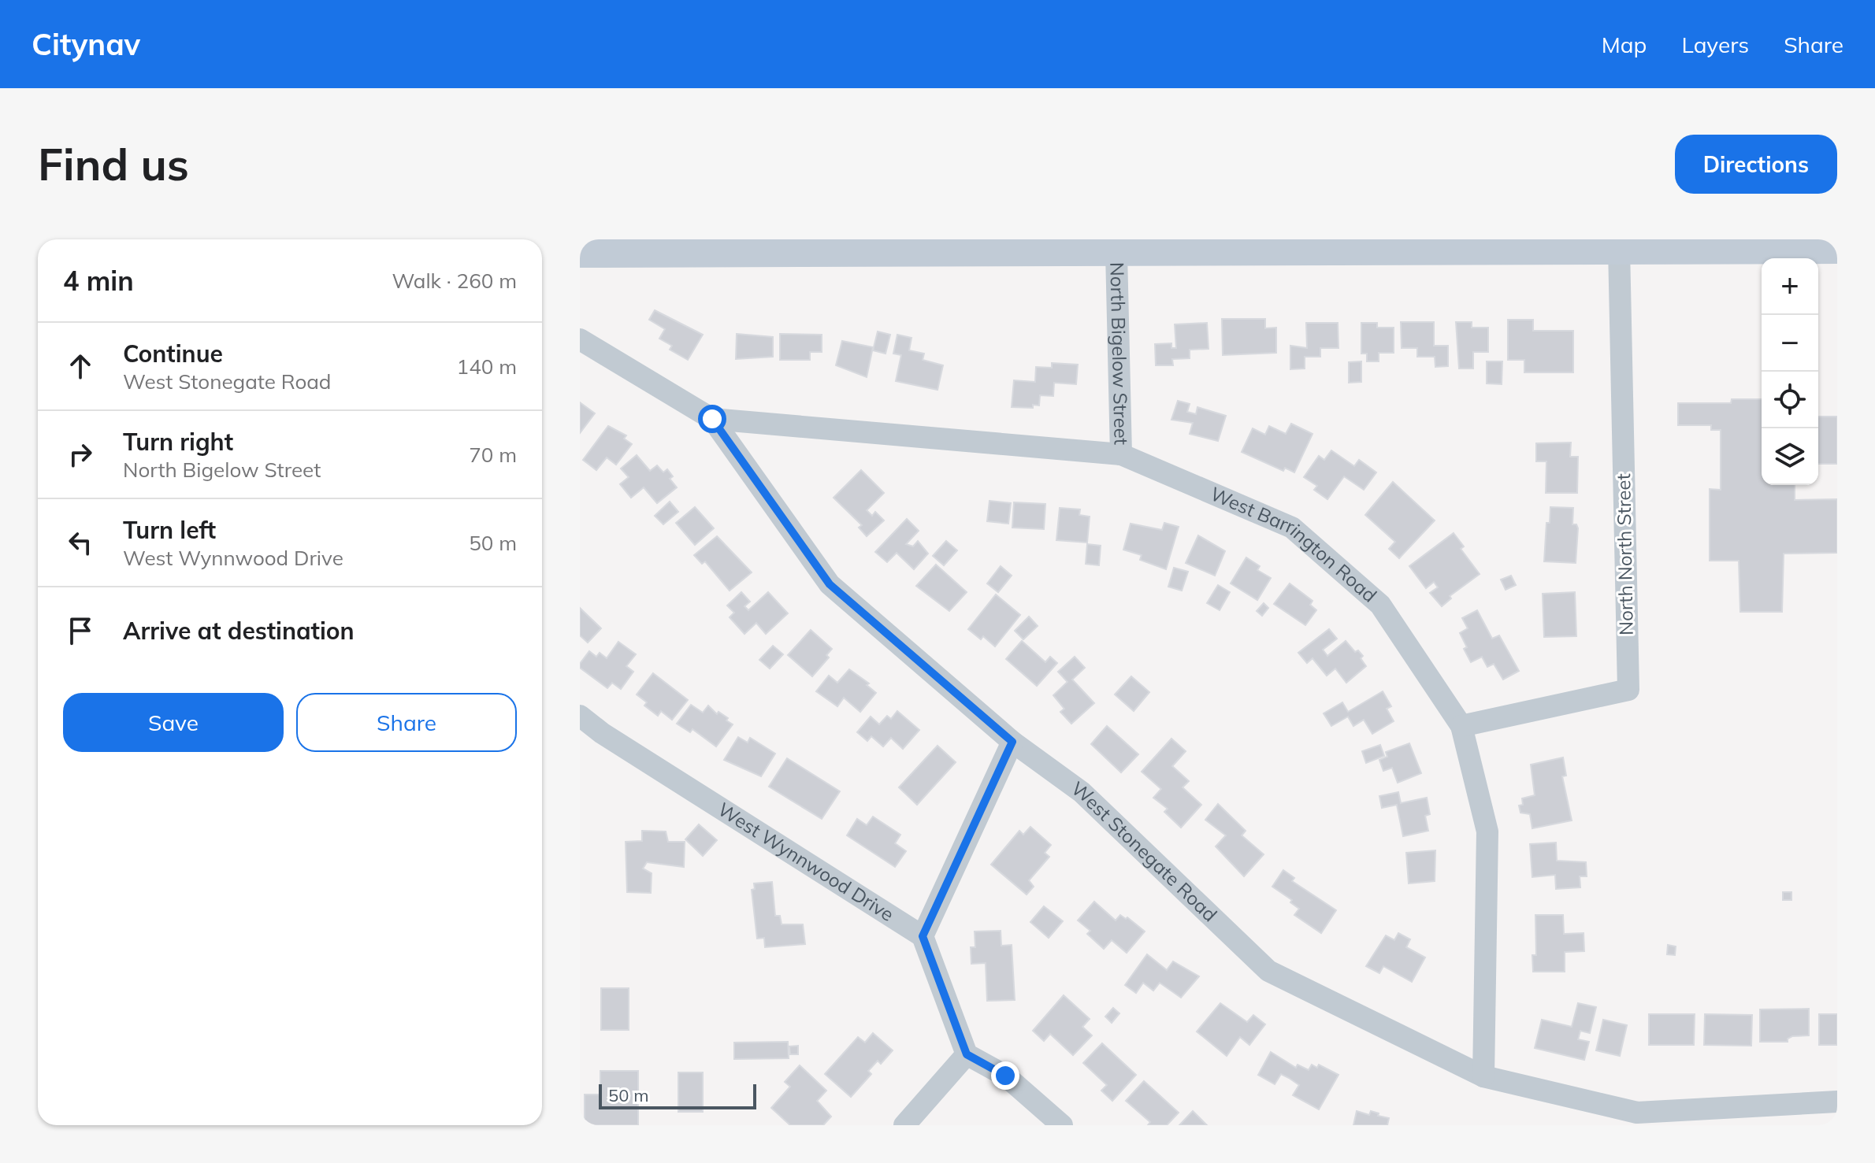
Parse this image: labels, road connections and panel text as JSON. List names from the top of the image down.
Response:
{
  "streets": {
    "street": [
      "North Bigelow Street",
      "West Barrington Road",
      "North North Street",
      "West Stonegate Road",
      "West Wynnwood Drive"
    ]
  },
  "crossings": [
    ["North Bigelow Street", "West Barrington Road"],
    ["West Barrington Road", "North North Street"],
    ["West Barrington Road", "West Stonegate Road"]
  ],
  "scale_bar": "50 m",
  "page": {
    "header": "Citynav",
    "nav": ["Map", "Layers", "Share"],
    "buttons": [
      "Directions",
      ["Save", "Share"]
    ],
    "title": "Find us",
    "heading": ["4 min", "Walk · 260 m"],
    "map_buttons": ["+", "−"],
    "list": [
      ["Continue", "West Stonegate Road", "140 m"],
      ["Turn right", "North Bigelow Street", "70 m"],
      ["Turn left", "West Wynnwood Drive", "50 m"],
      "Arrive at destination"
    ],
    "scale": "50 m"
  }
}
